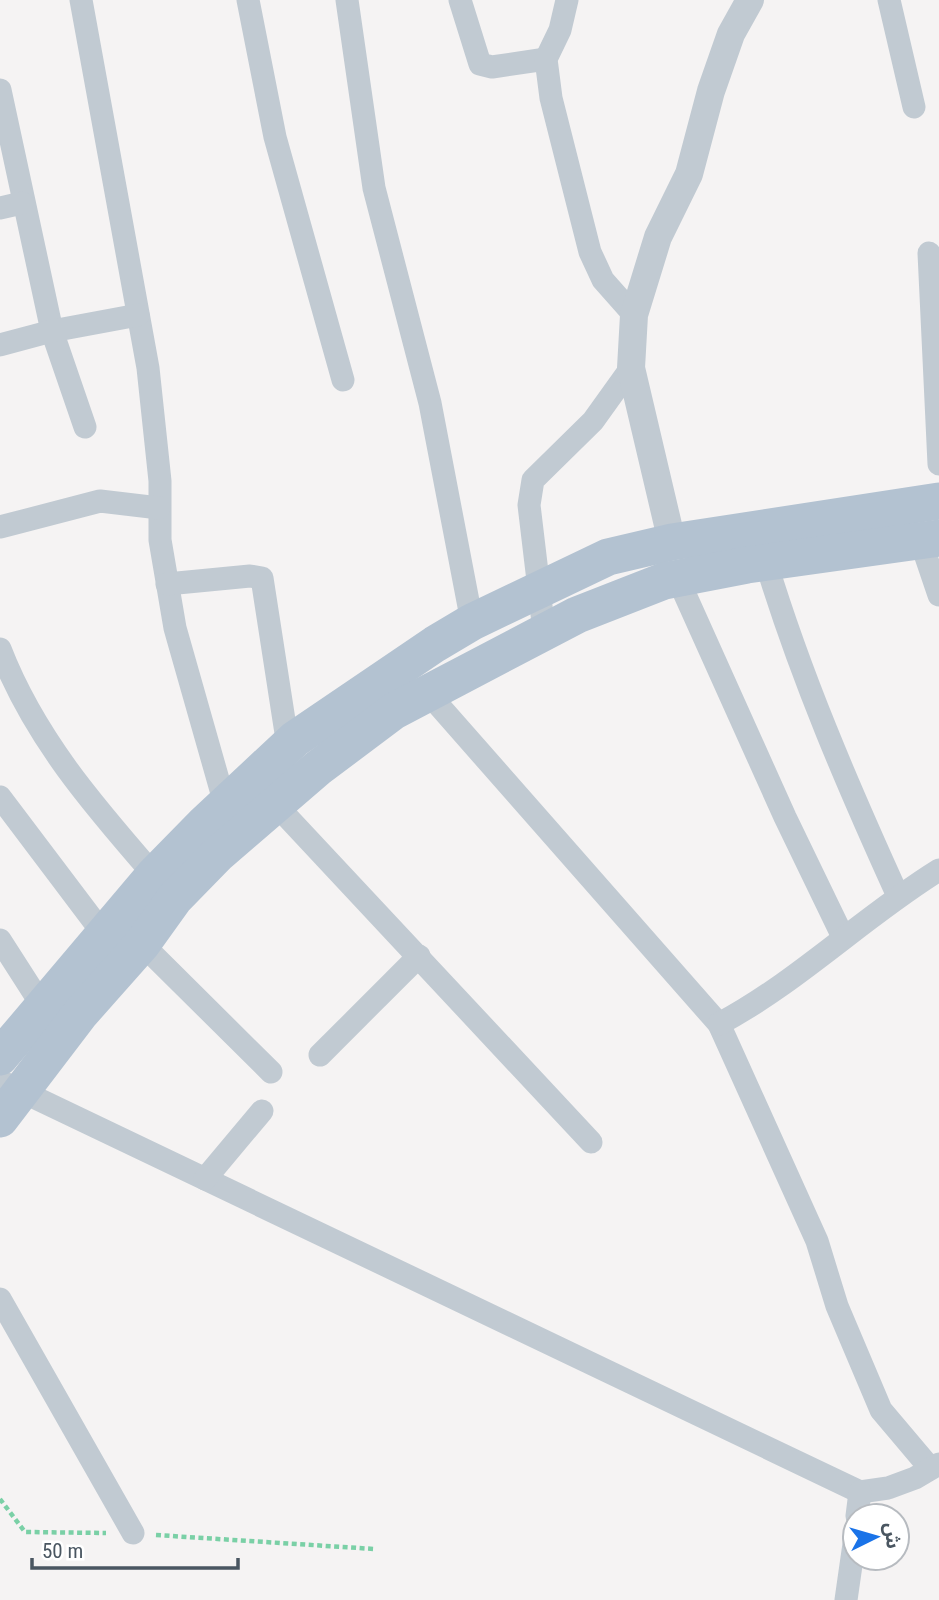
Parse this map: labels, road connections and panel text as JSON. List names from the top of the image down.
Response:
{
  "scale_bar": "50 m",
  "north": "right"
}
